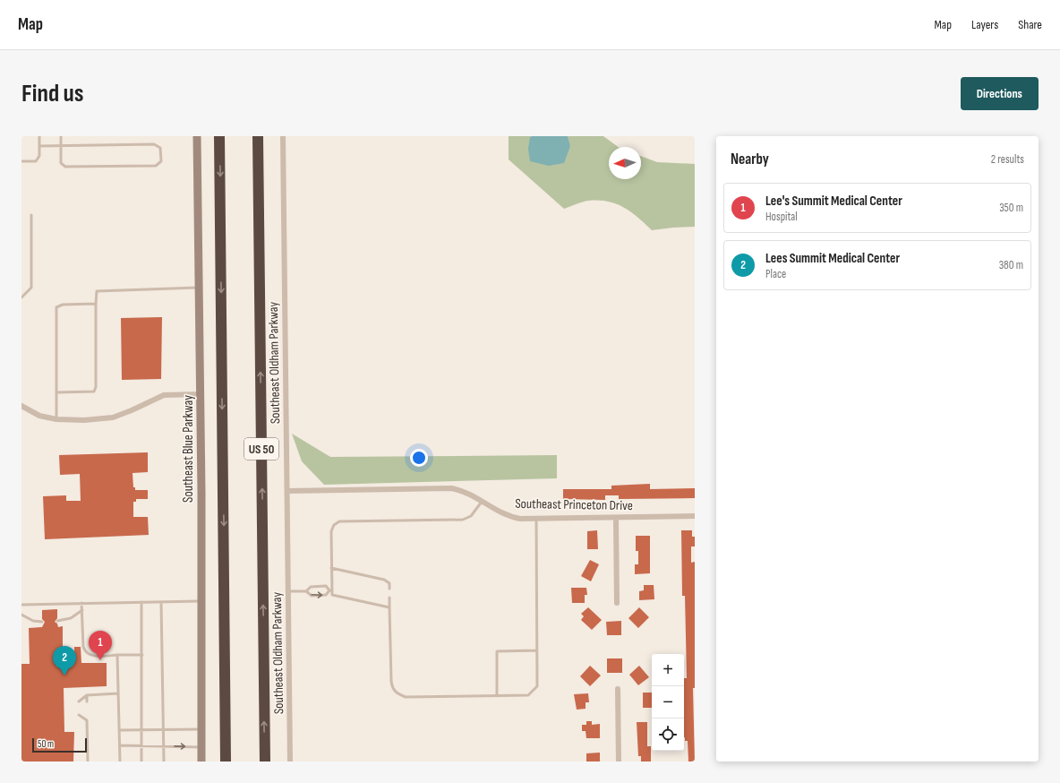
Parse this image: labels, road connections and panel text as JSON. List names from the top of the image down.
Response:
{
  "streets": {
    "highway": ["US 50"],
    "street": ["Southeast Oldham Parkway", "Southeast Blue Parkway", "Southeast Princeton Drive"]
  },
  "crossings": [
    ["Southeast Oldham Parkway", "Southeast Princeton Drive"]
  ],
  "scale_bar": "50 m",
  "north": "left",
  "page": {
    "header": "Map",
    "nav": ["Map", "Layers", "Share"],
    "buttons": "Directions",
    "title": "Find us",
    "heading": ["Nearby", "2 results"],
    "list": [
      {
        "mark": "1",
        "name": "Lee's Summit Medical Center",
        "note": "Hospital",
        "value": "350 m"
      },
      {
        "mark": "2",
        "name": "Lees Summit Medical Center",
        "note": "Place",
        "value": "380 m"
      }
    ],
    "pins": ["1", "2"],
    "map_buttons": ["+", "−"],
    "scale": "50 m"
  }
}
